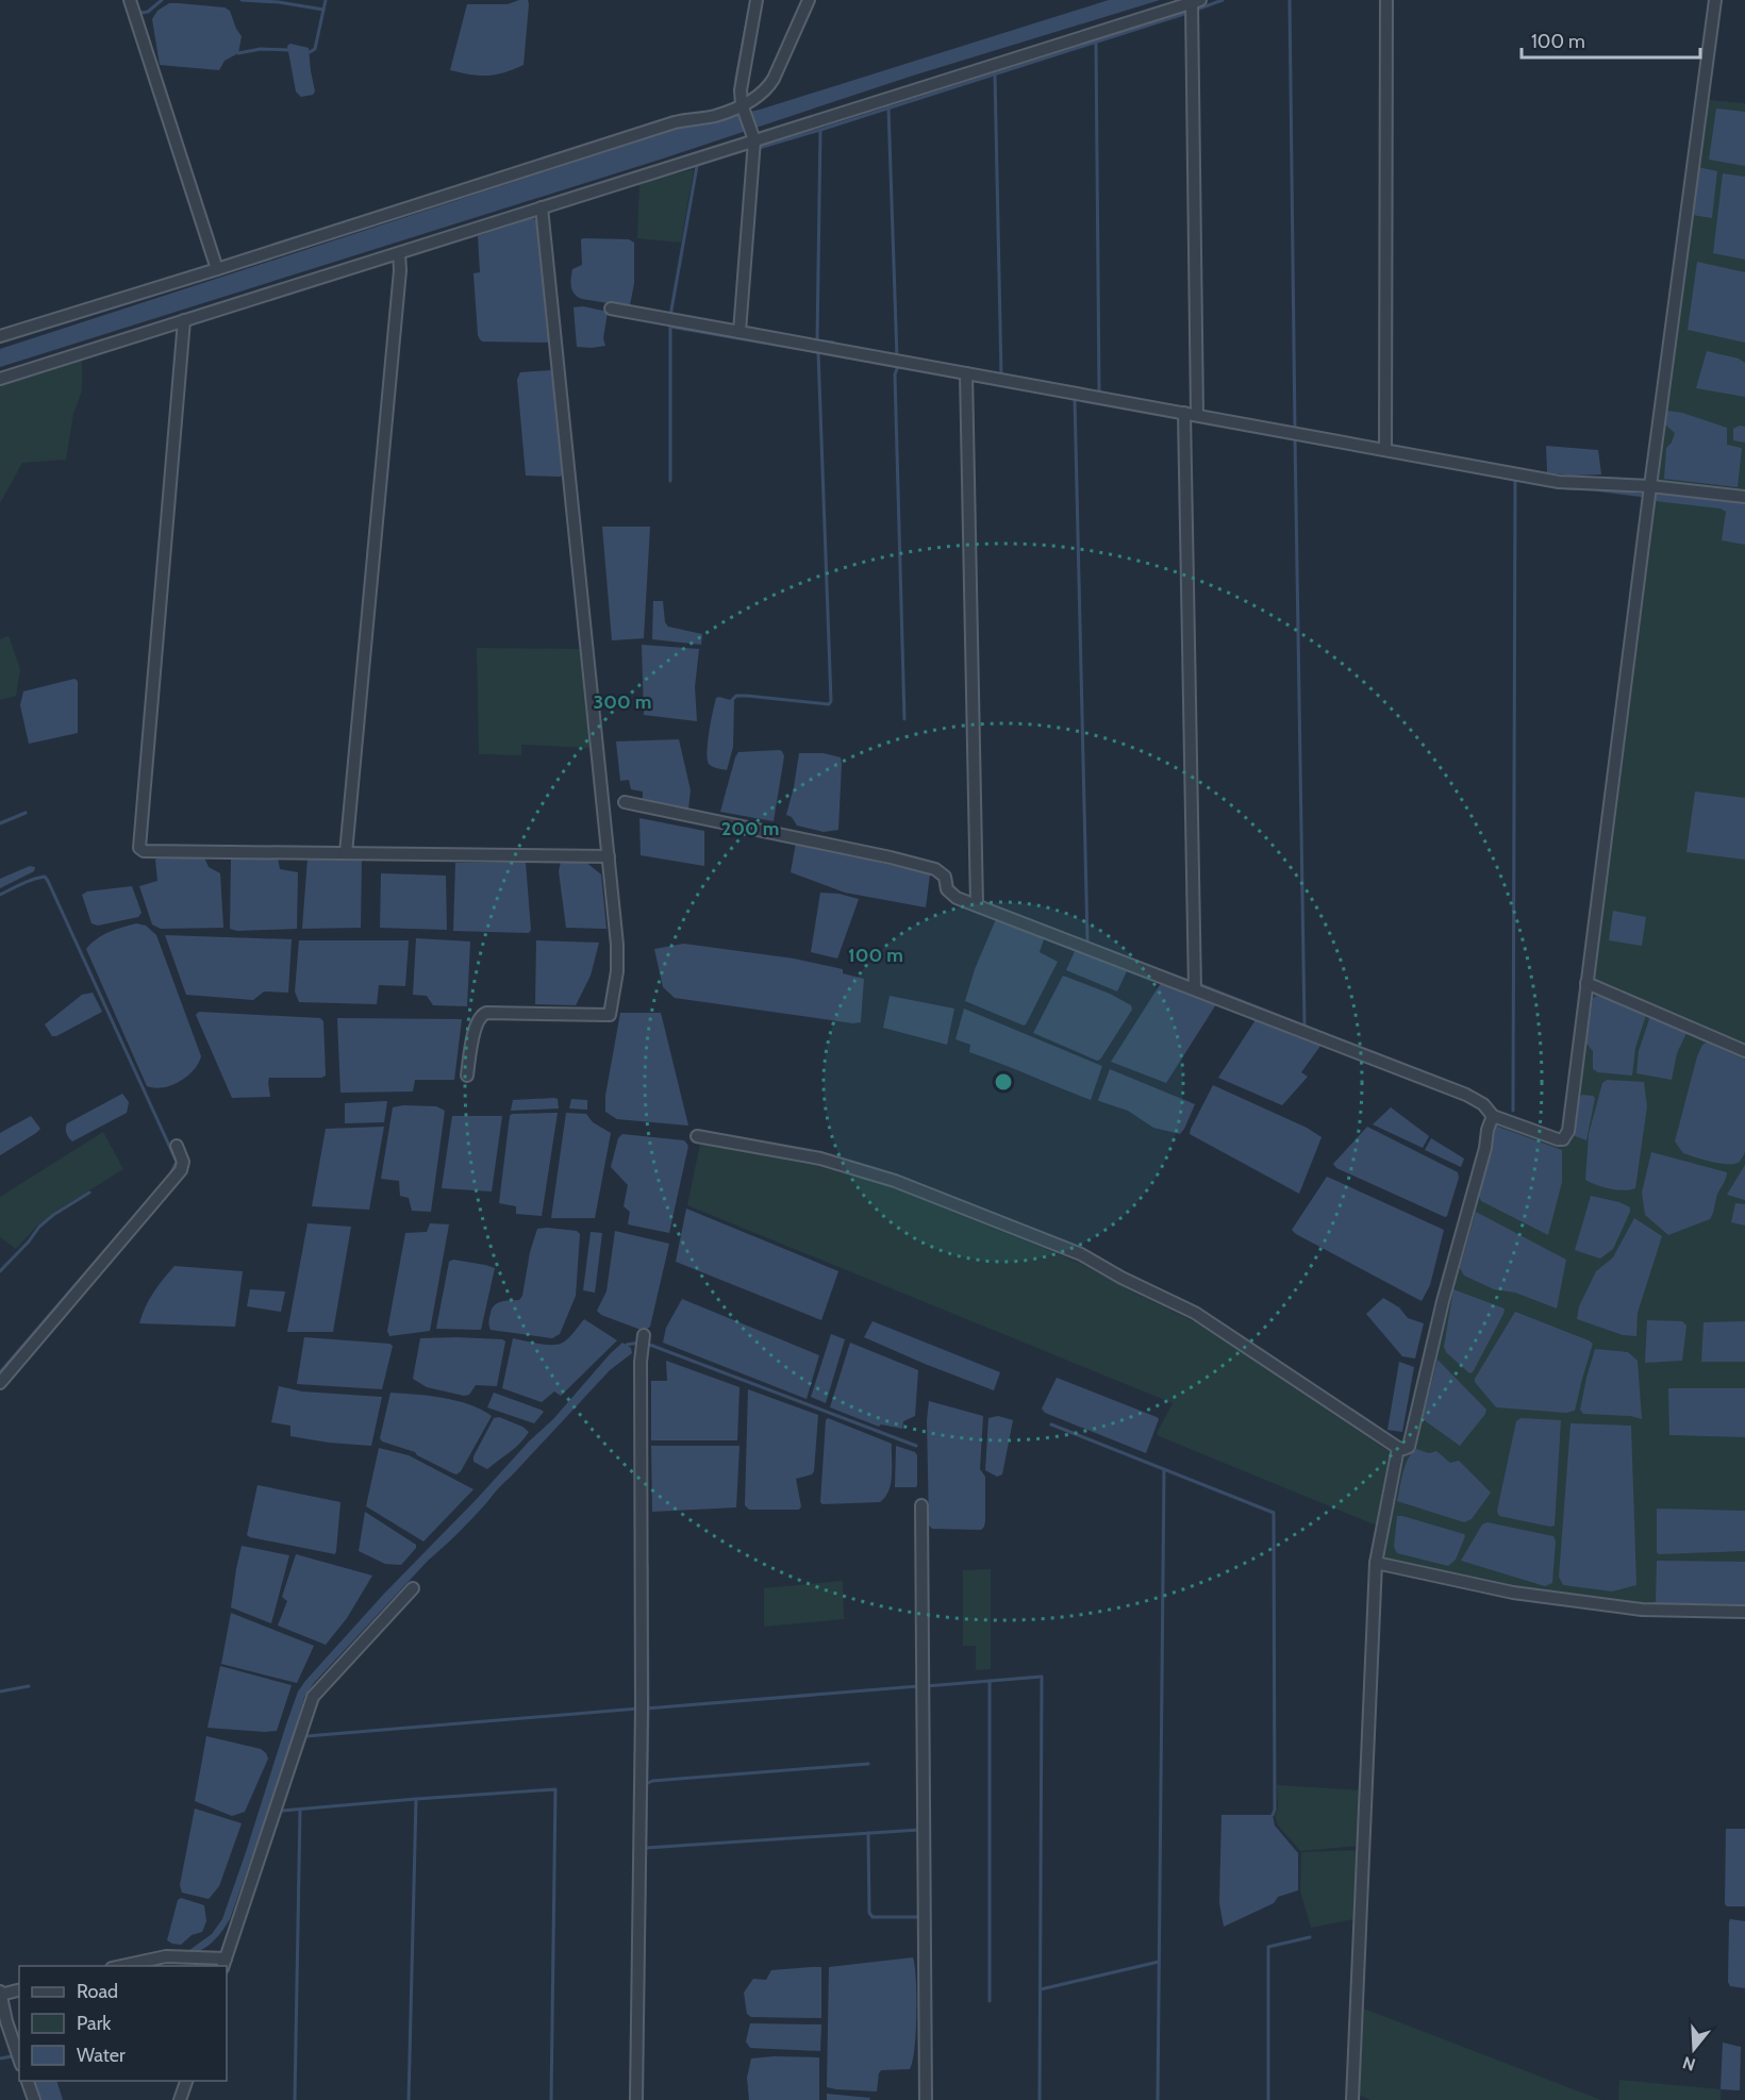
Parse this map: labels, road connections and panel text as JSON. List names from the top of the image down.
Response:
{
  "legend": ["Road", "Park", "Water"],
  "scale_bar": "100 m",
  "north": "bottom",
  "rings": ["300 m", "200 m", "100 m"]
}
